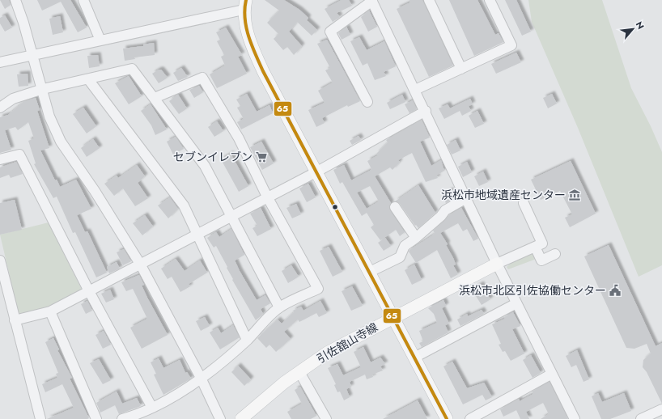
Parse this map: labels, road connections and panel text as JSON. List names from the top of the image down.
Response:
{
  "streets": {
    "main road": ["引佐舘山寺線"]
  },
  "places": {
    "supermarket": ["セブンイレブン"],
    "museum": ["浜松市地域遺産センター"],
    "public building": ["浜松市北区引佐協働センター"]
  },
  "lines": ["transit line 65"],
  "north": "top right"
}
